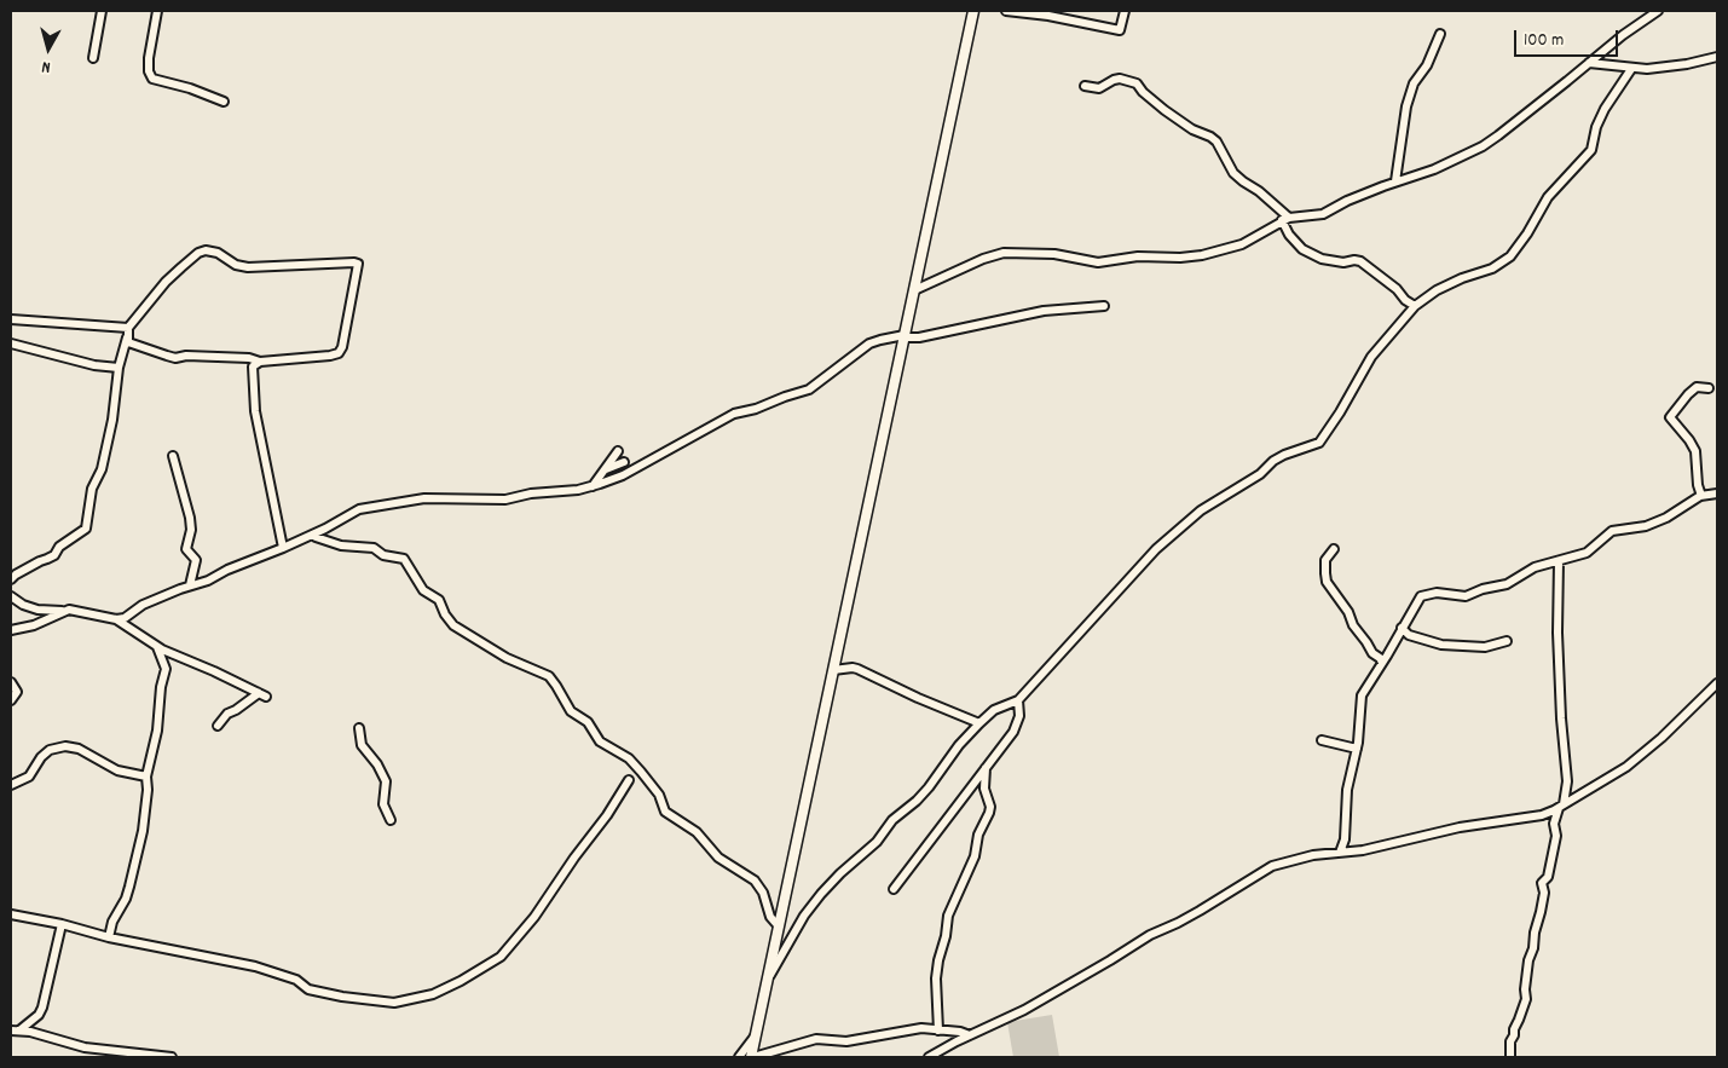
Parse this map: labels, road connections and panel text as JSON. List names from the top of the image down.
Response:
{
  "scale_bar": "100 m",
  "north": "bottom"
}
